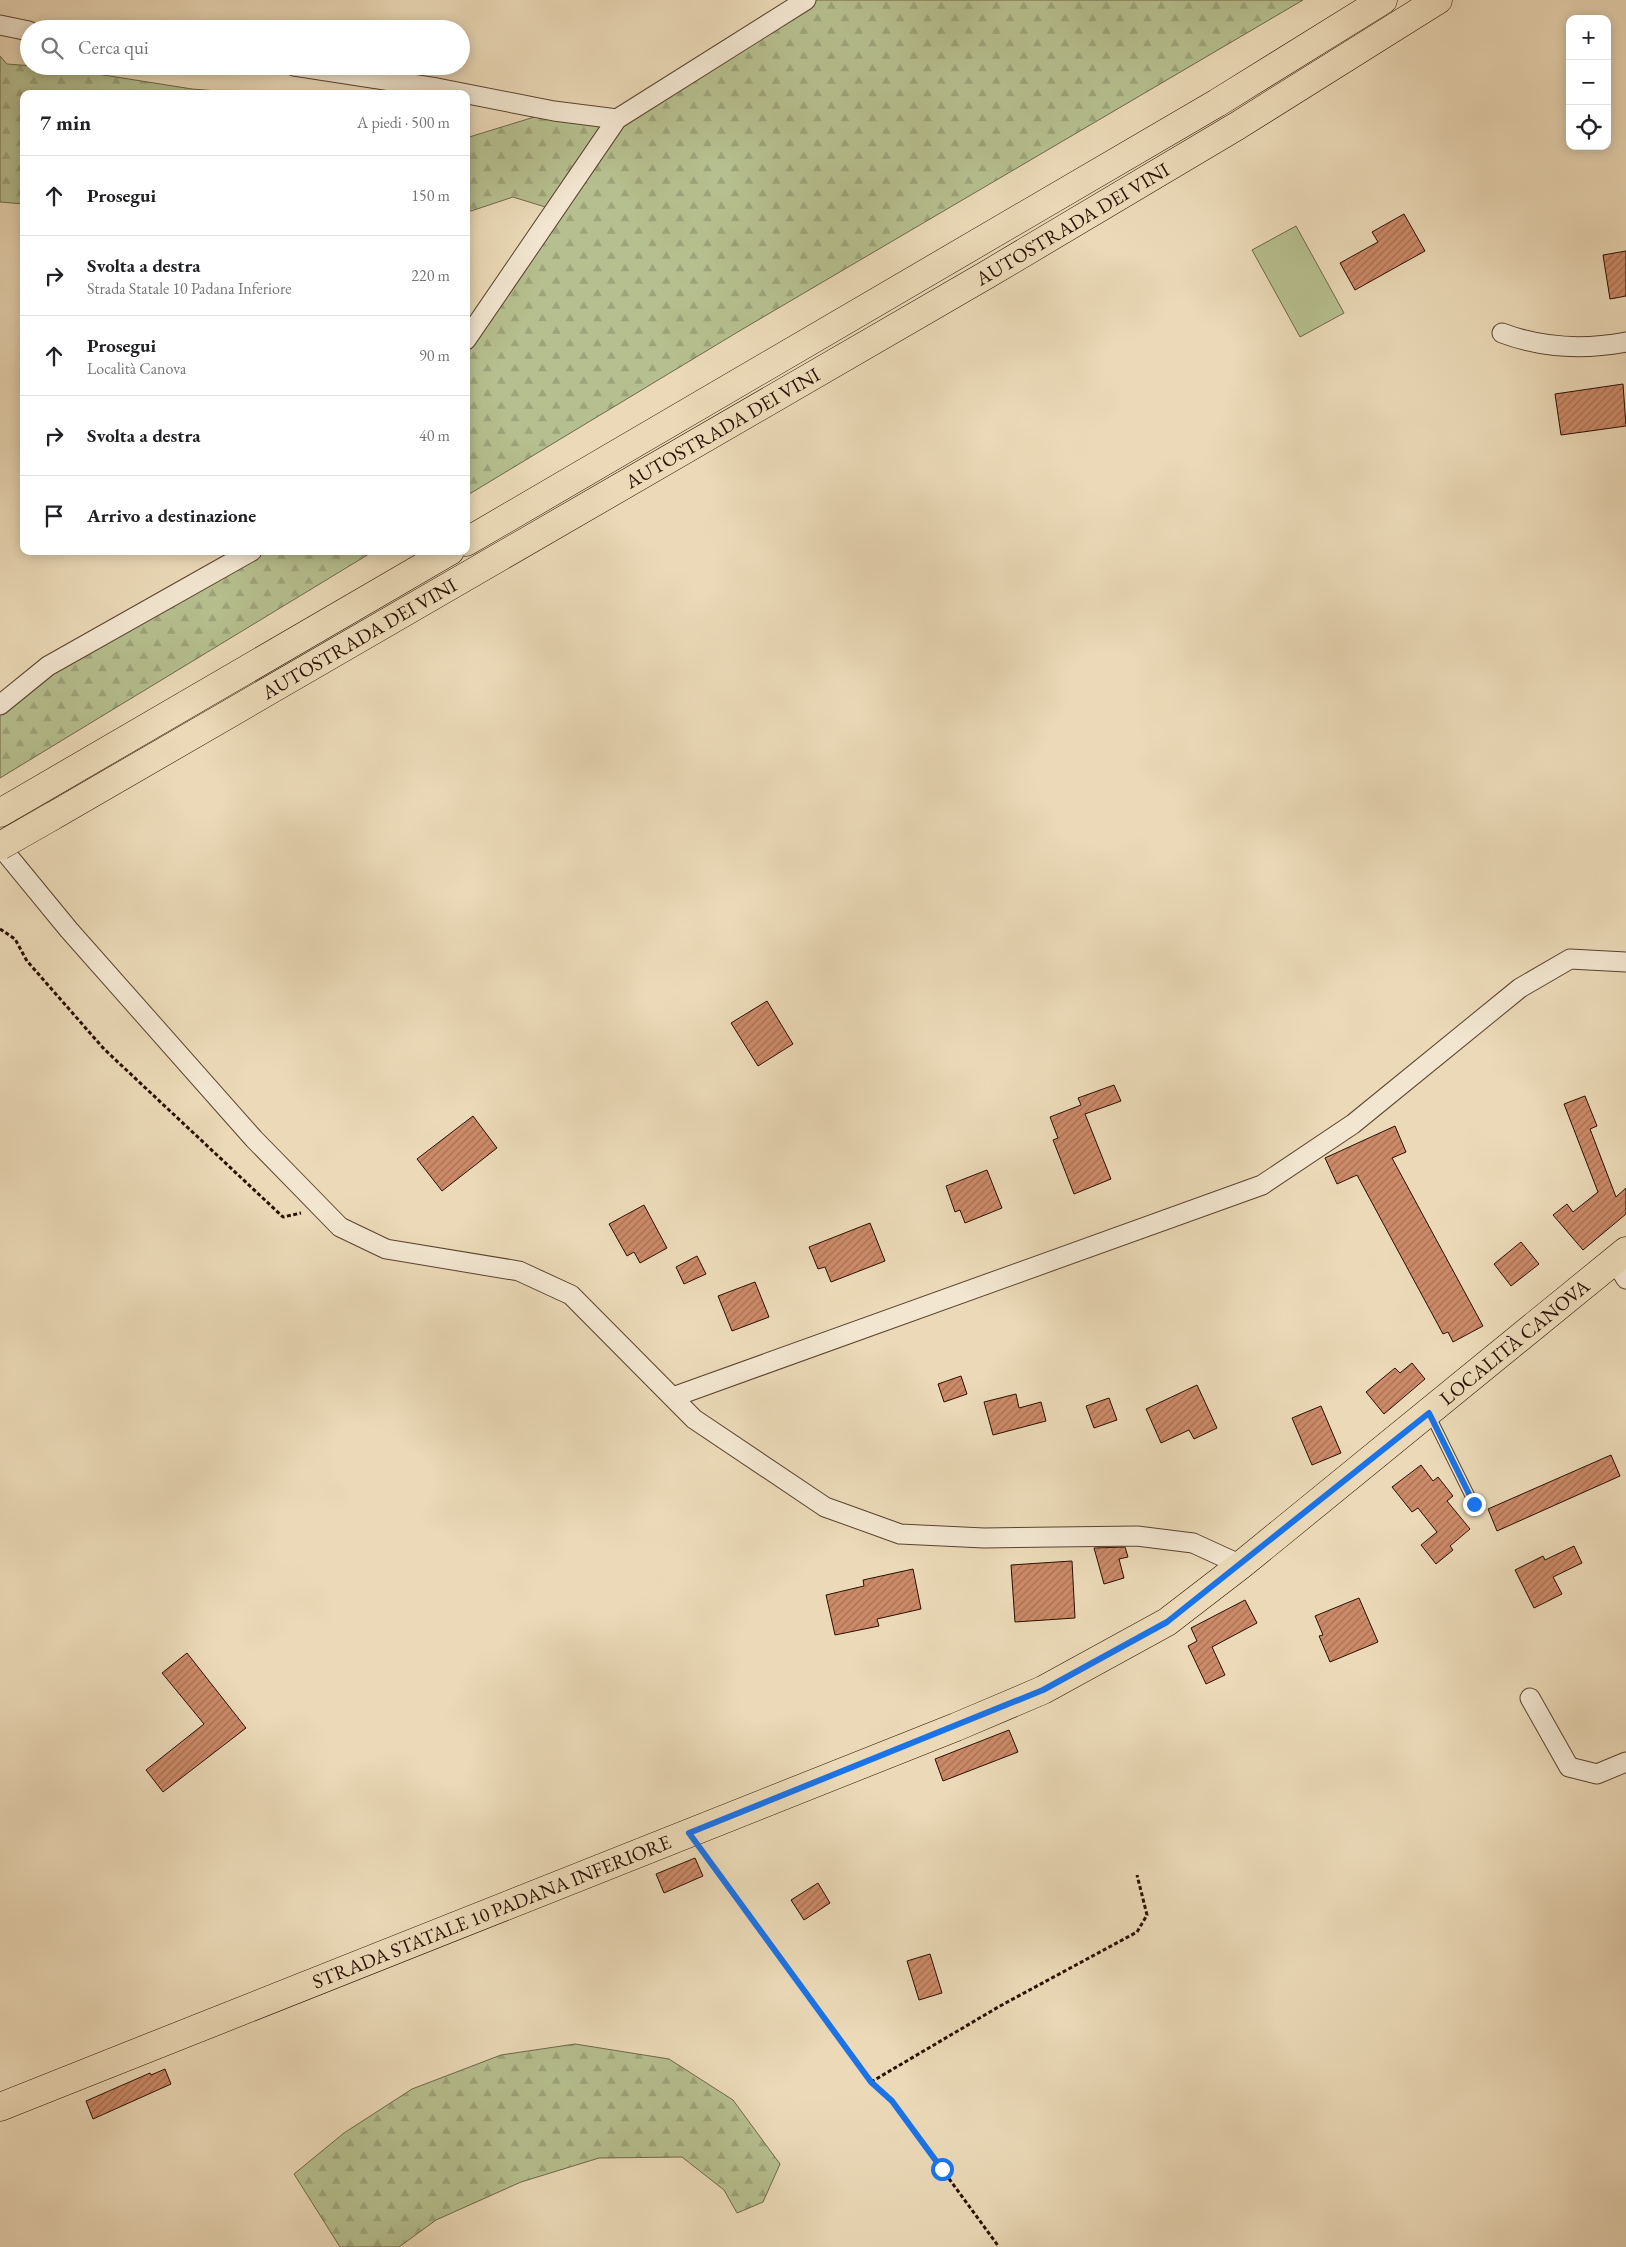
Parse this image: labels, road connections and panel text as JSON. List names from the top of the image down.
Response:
{
  "streets": {
    "main road": ["AUTOSTRADA DEI VINI", "LOCALITÀ CANOVA", "STRADA STATALE 10 PADANA INFERIORE"]
  },
  "crossings": [
    ["LOCALITÀ CANOVA", "STRADA STATALE 10 PADANA INFERIORE"]
  ],
  "page": {
    "map_buttons": ["+", "−"],
    "search": "Cerca qui",
    "heading": ["7 min", "A piedi · 500 m"],
    "list": [
      ["Prosegui", "150 m"],
      ["Svolta a destra", "Strada Statale 10 Padana Inferiore", "220 m"],
      ["Prosegui", "Località Canova", "90 m"],
      ["Svolta a destra", "40 m"],
      "Arrivo a destinazione"
    ]
  }
}
